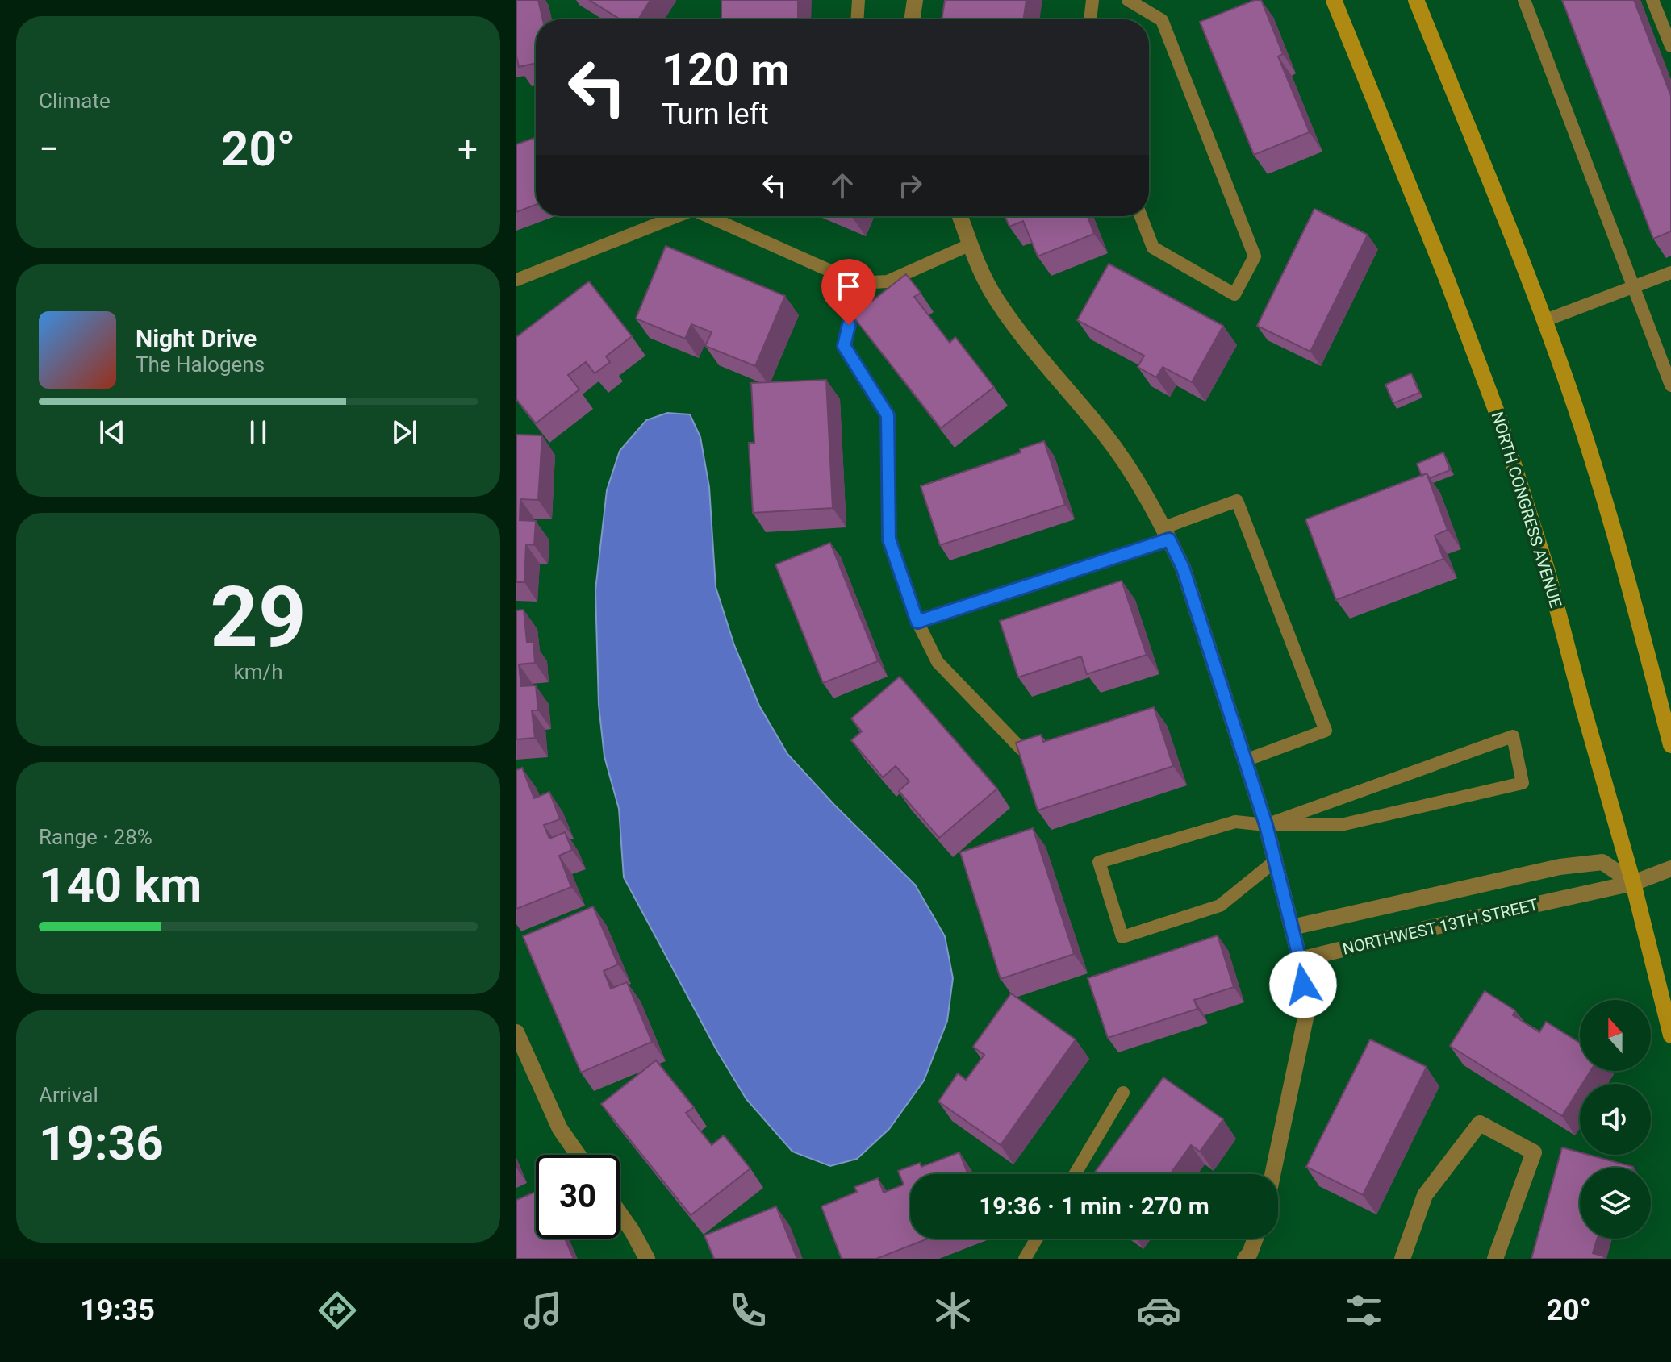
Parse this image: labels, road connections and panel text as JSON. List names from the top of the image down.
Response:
{
  "streets": {
    "main road": ["NORTH CONGRESS AVENUE"],
    "street": ["NORTHWEST 13TH STREET"]
  },
  "crossings": [
    ["NORTH CONGRESS AVENUE", "NORTHWEST 13TH STREET"]
  ],
  "north": "top",
  "page": {
    "tile": [
      "Climate",
      ["29", "km/h"],
      ["Range · 28%", "140 km"],
      ["Arrival", "19:36"]
    ],
    "turn": ["120 m", "Turn left"],
    "heat": ["−", "20°", "+"],
    "song": ["Night Drive", "The Halogens"],
    "limit": "30",
    "trip": "19:36 · 1 min · 270 m",
    "tabs": ["19:35", "20°"]
  }
}
